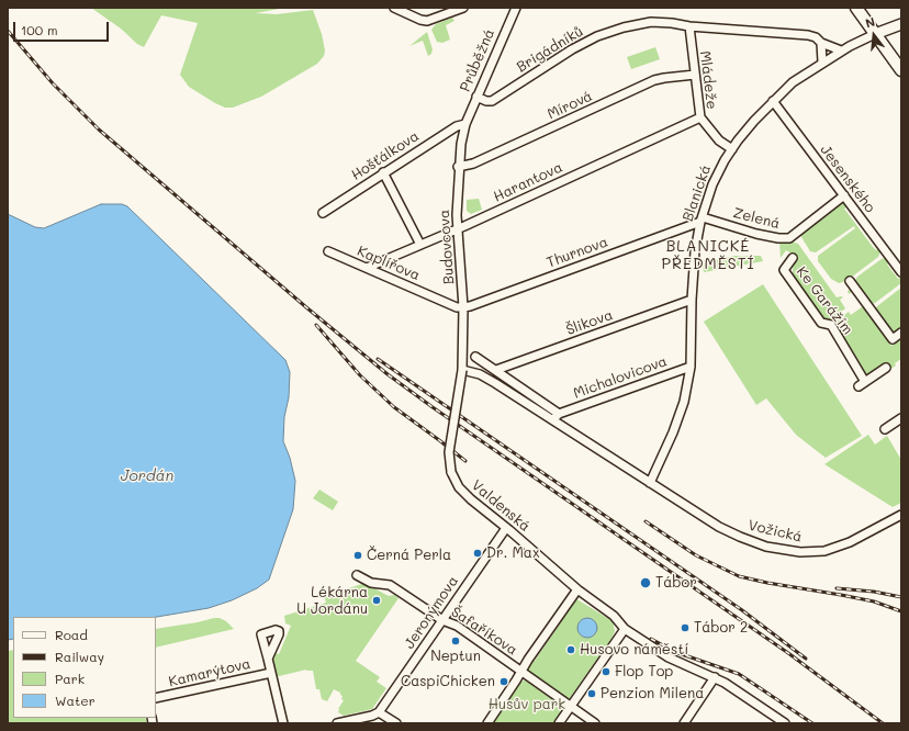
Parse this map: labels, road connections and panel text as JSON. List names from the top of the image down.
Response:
{
  "streets": {
    "street": [
      "Brigádníků",
      "Průběžná",
      "Mládeže",
      "Mírová",
      "Hošťálkova",
      "Jesenského",
      "Harantova",
      "Blanická",
      "Zelená",
      "Budovcova",
      "Thurnova",
      "Kaplířova",
      "Ke Garážím",
      "Šlikova",
      "Michalovicova",
      "Valdenská",
      "Vožická",
      "Jeronýmova",
      "Šafaříkova",
      "Kamarýtova"
    ]
  },
  "crossings": [
    ["Brigádníků", "Průběžná"],
    ["Brigádníků", "Mládeže"],
    ["Brigádníků", "Blanická"],
    ["Průběžná", "Hošťálkova"],
    ["Průběžná", "Budovcova"],
    ["Mládeže", "Mírová"],
    ["Mládeže", "Harantova"],
    ["Mládeže", "Blanická"],
    ["Mírová", "Budovcova"],
    ["Hošťálkova", "Budovcova"],
    ["Jesenského", "Blanická"],
    ["Jesenského", "Zelená"],
    ["Harantova", "Budovcova"],
    ["Harantova", "Kaplířova"],
    ["Blanická", "Zelená"],
    ["Blanická", "Thurnova"],
    ["Blanická", "Šlikova"],
    ["Blanická", "Michalovicova"],
    ["Blanická", "Vožická"],
    ["Zelená", "Thurnova"],
    ["Budovcova", "Thurnova"],
    ["Budovcova", "Kaplířova"],
    ["Budovcova", "Valdenská"],
    ["Thurnova", "Kaplířova"],
    ["Michalovicova", "Vožická"],
    ["Valdenská", "Jeronýmova"],
    ["Jeronýmova", "Šafaříkova"]
  ],
  "districts": ["BLANICKÉ PŘEDMĚSTÍ"],
  "water": ["Jordán"],
  "parks": ["Husův park"],
  "places": [
    "Dr. Max",
    "Černá Perla",
    "Tábor",
    "Lékárna U Jordánu",
    "Tábor 2",
    "Neptun",
    "Husovo náměstí",
    "Flop Top",
    "CaspiChicken",
    "Penzion Milena"
  ],
  "legend": [
    "Road",
    "Railway",
    "Park",
    "Water"
  ],
  "scale_bar": "100 m",
  "north": "top"
}
